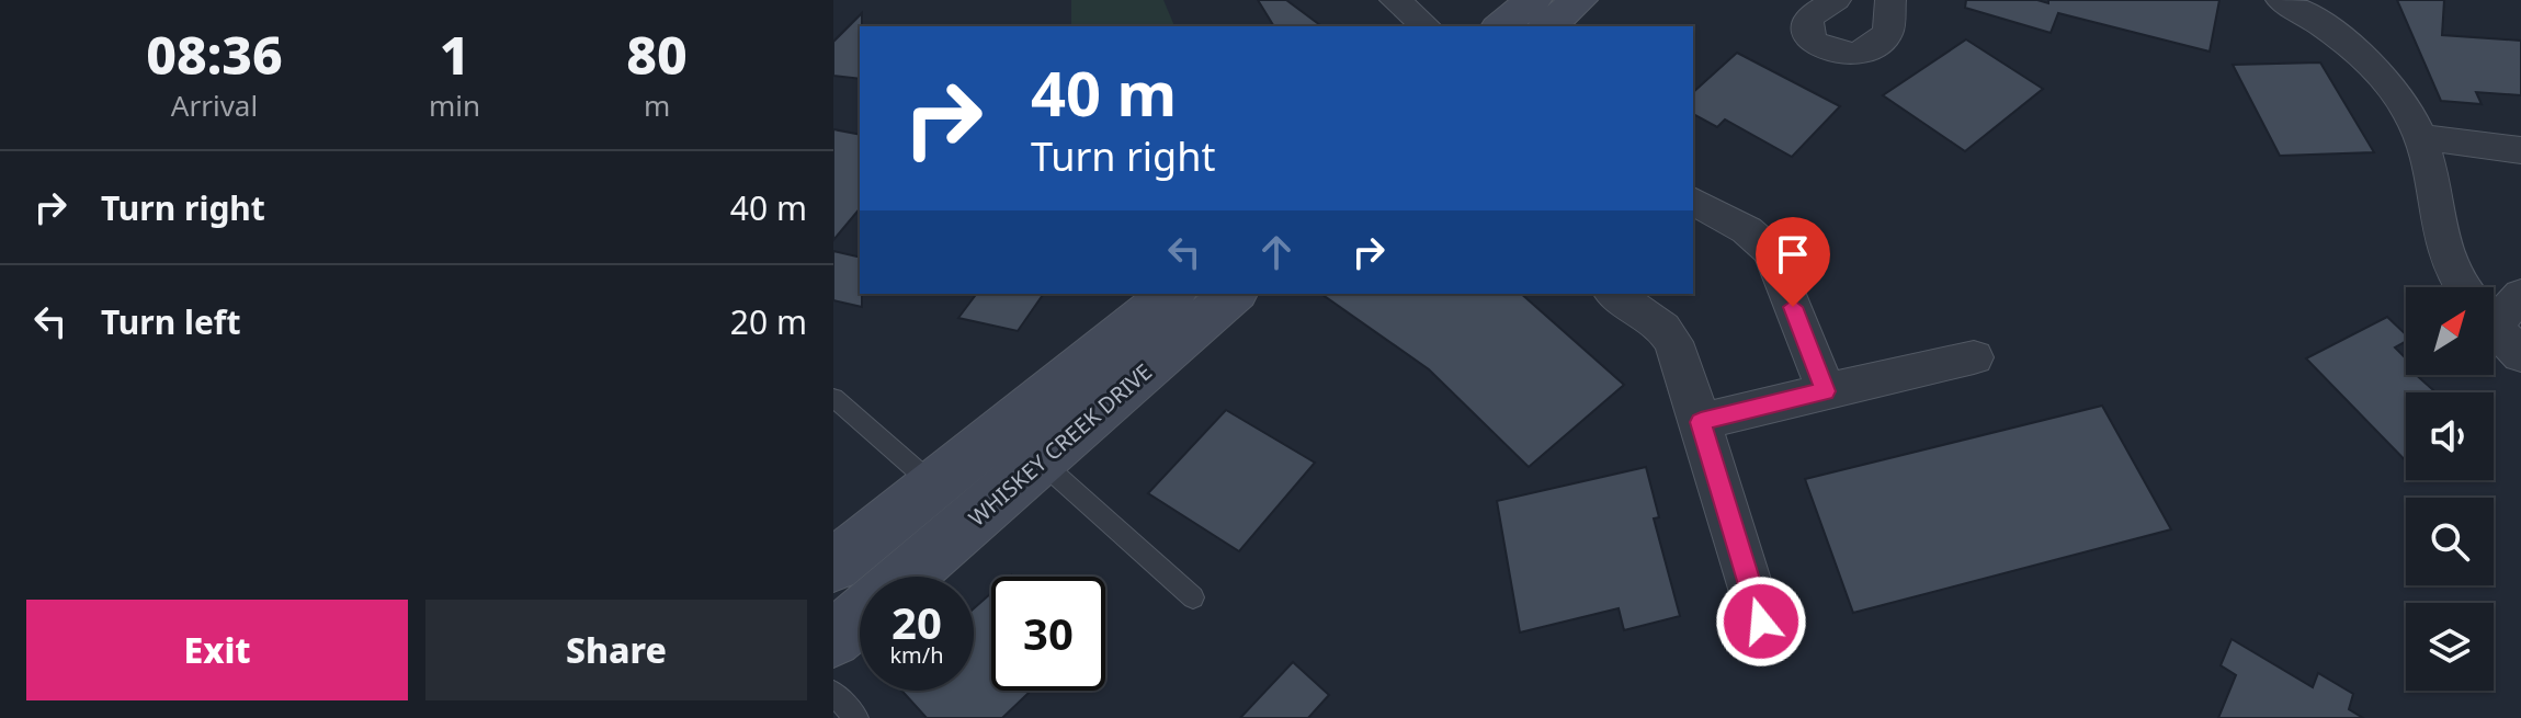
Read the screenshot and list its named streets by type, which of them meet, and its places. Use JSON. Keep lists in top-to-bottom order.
{
  "streets": {
    "street": ["WHISKEY CREEK DRIVE"]
  },
  "north": "top right",
  "page": {
    "eta": [
      "08:36",
      "Arrival",
      "1",
      "min",
      "80",
      "m"
    ],
    "turn": ["40 m", "Turn right"],
    "list": [
      {
        "name": "Turn right",
        "value": "40 m"
      },
      {
        "name": "Turn left",
        "value": "20 m"
      }
    ],
    "speed": "20 km/h",
    "limit": "30",
    "buttons": ["Exit", "Share"]
  }
}
